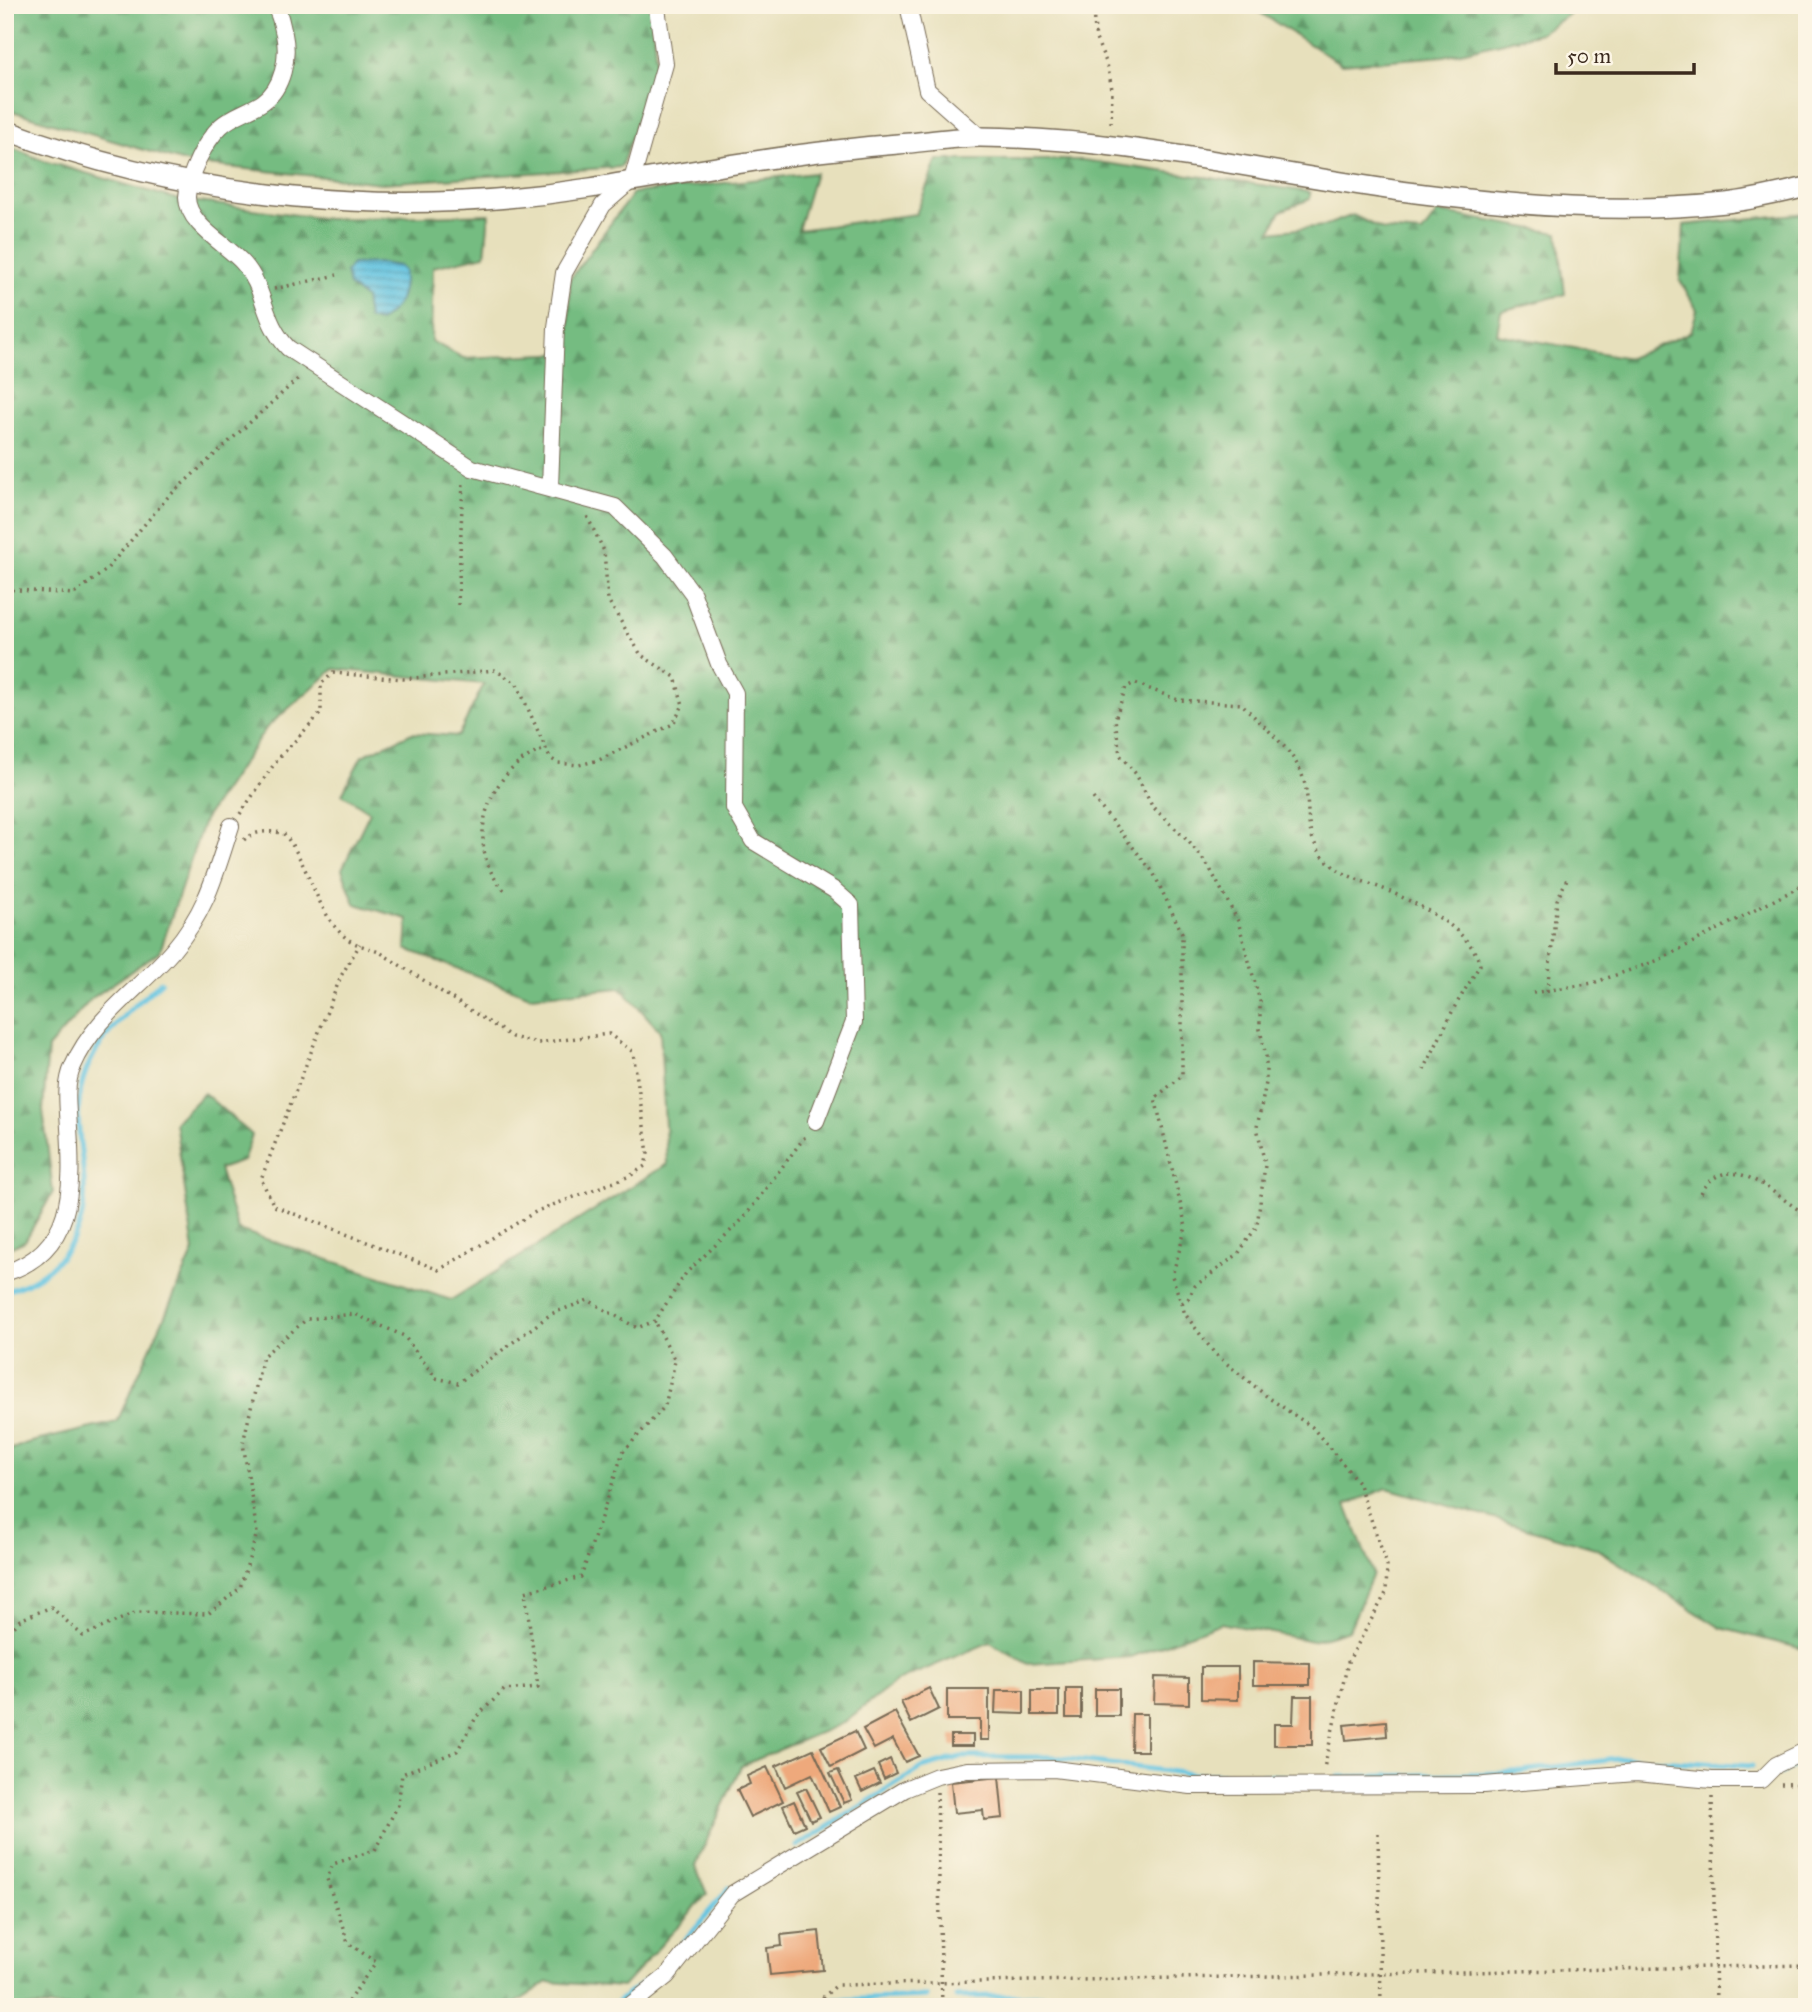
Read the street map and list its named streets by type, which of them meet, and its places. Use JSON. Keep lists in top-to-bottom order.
{
  "scale_bar": "50 m"
}
